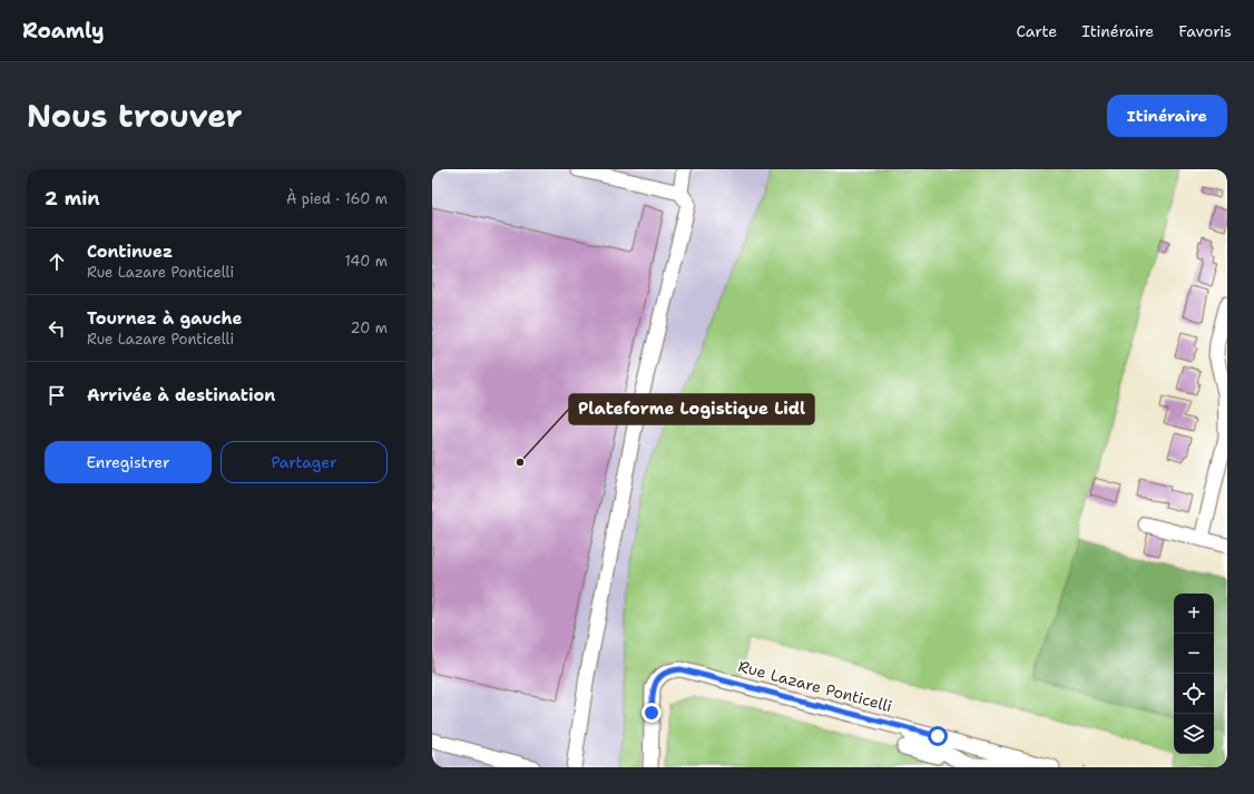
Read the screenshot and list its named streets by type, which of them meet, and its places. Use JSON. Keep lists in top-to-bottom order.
{
  "streets": {
    "street": ["Rue Lazare Ponticelli"]
  },
  "places": ["Plateforme Logistique Lidl"],
  "page": {
    "header": "Roamly",
    "nav": ["Carte", "Itinéraire", "Favoris"],
    "title": "Nous trouver",
    "buttons": [
      "Itinéraire",
      ["Enregistrer", "Partager"]
    ],
    "heading": ["2 min", "À pied · 160 m"],
    "list": [
      ["Continuez", "Rue Lazare Ponticelli", "140 m"],
      ["Tournez à gauche", "Rue Lazare Ponticelli", "20 m"],
      "Arrivée à destination"
    ],
    "map_buttons": ["+", "−"]
  }
}
